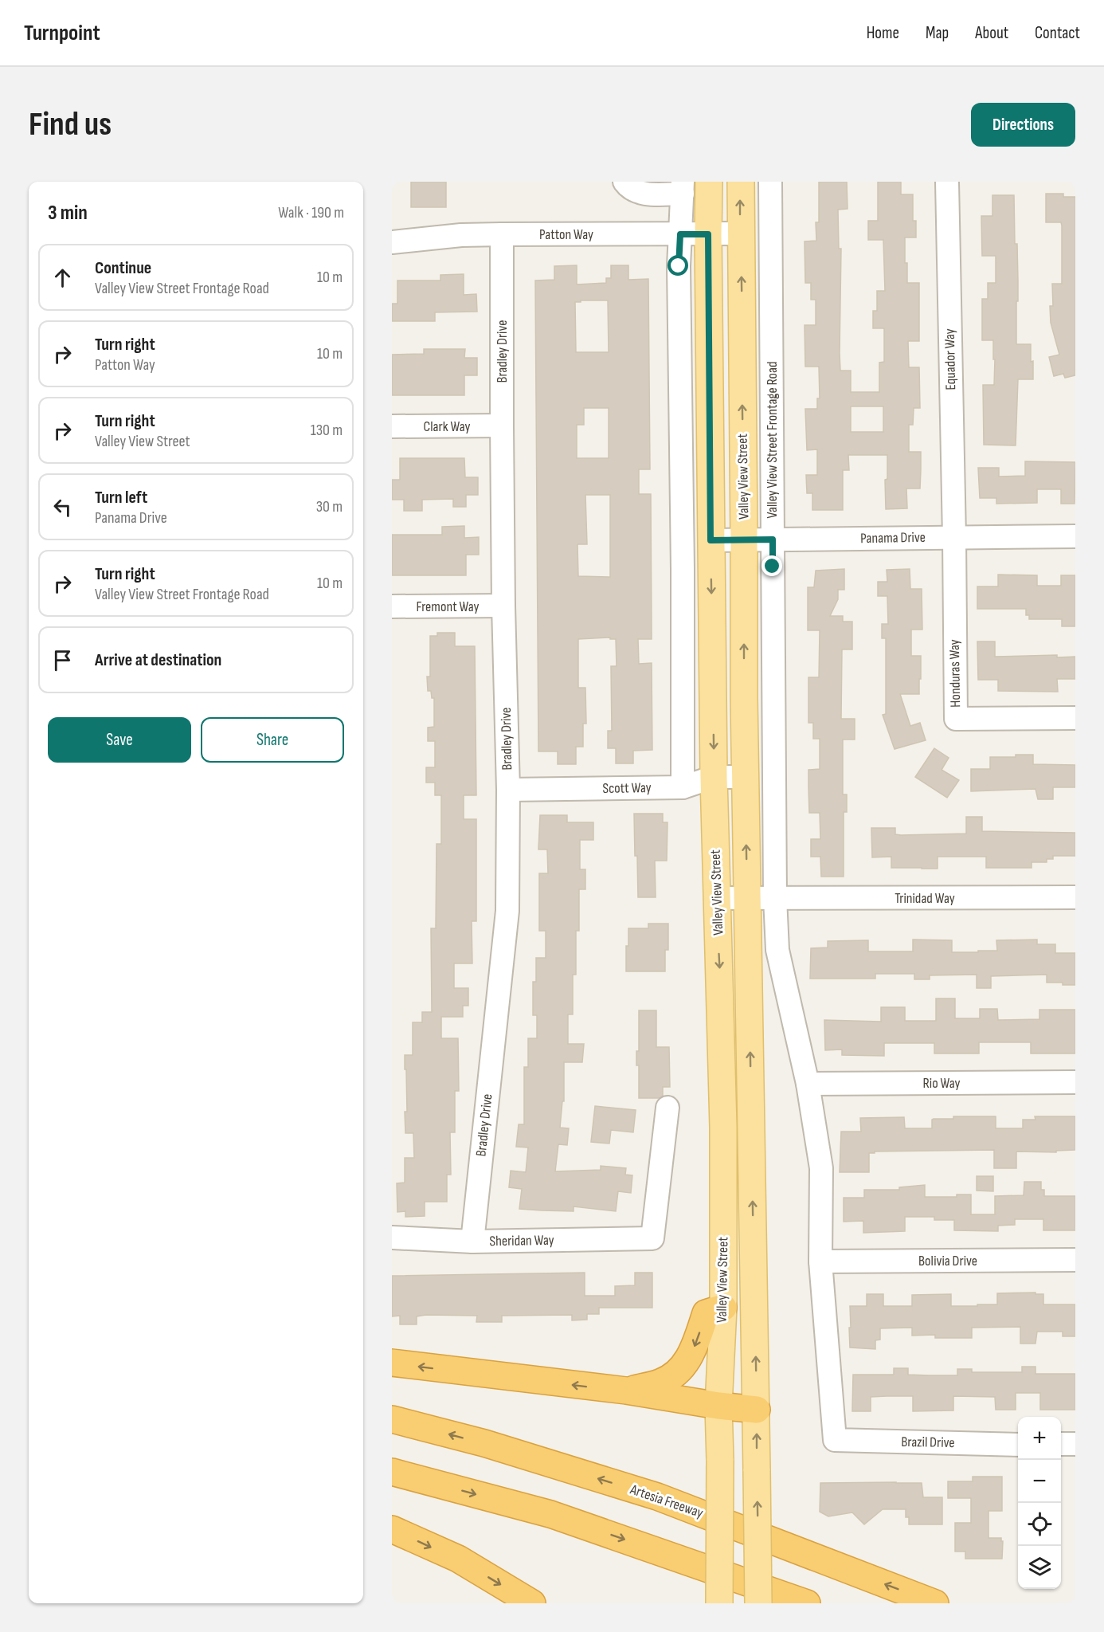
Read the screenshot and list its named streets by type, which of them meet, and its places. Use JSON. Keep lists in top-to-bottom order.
{
  "streets": {
    "highway": ["Artesia Freeway"],
    "main road": ["Valley View Street"],
    "street": [
      "Patton Way",
      "Bradley Drive",
      "Equador Way",
      "Clark Way",
      "Valley View Street Frontage Road",
      "Panama Drive",
      "Fremont Way",
      "Honduras Way",
      "Scott Way",
      "Trinidad Way",
      "Rio Way",
      "Sheridan Way",
      "Bolivia Drive",
      "Brazil Drive"
    ]
  },
  "crossings": [
    ["Patton Way", "Bradley Drive"],
    ["Patton Way", "Valley View Street"],
    ["Bradley Drive", "Clark Way"],
    ["Bradley Drive", "Fremont Way"],
    ["Bradley Drive", "Scott Way"],
    ["Bradley Drive", "Sheridan Way"],
    ["Equador Way", "Panama Drive"],
    ["Equador Way", "Honduras Way"],
    ["Valley View Street Frontage Road", "Panama Drive"],
    ["Valley View Street Frontage Road", "Trinidad Way"],
    ["Valley View Street", "Panama Drive"],
    ["Valley View Street", "Scott Way"],
    ["Valley View Street", "Trinidad Way"],
    ["Panama Drive", "Honduras Way"],
    ["Bolivia Drive", "Brazil Drive"]
  ],
  "page": {
    "header": "Turnpoint",
    "nav": [
      "Home",
      "Map",
      "About",
      "Contact"
    ],
    "buttons": [
      "Directions",
      ["Save", "Share"]
    ],
    "title": "Find us",
    "heading": ["3 min", "Walk · 190 m"],
    "list": [
      ["Continue", "Valley View Street Frontage Road", "10 m"],
      ["Turn right", "Patton Way", "10 m"],
      ["Turn right", "Valley View Street", "130 m"],
      ["Turn left", "Panama Drive", "30 m"],
      ["Turn right", "Valley View Street Frontage Road", "10 m"],
      "Arrive at destination"
    ],
    "map_buttons": ["+", "−"]
  }
}
